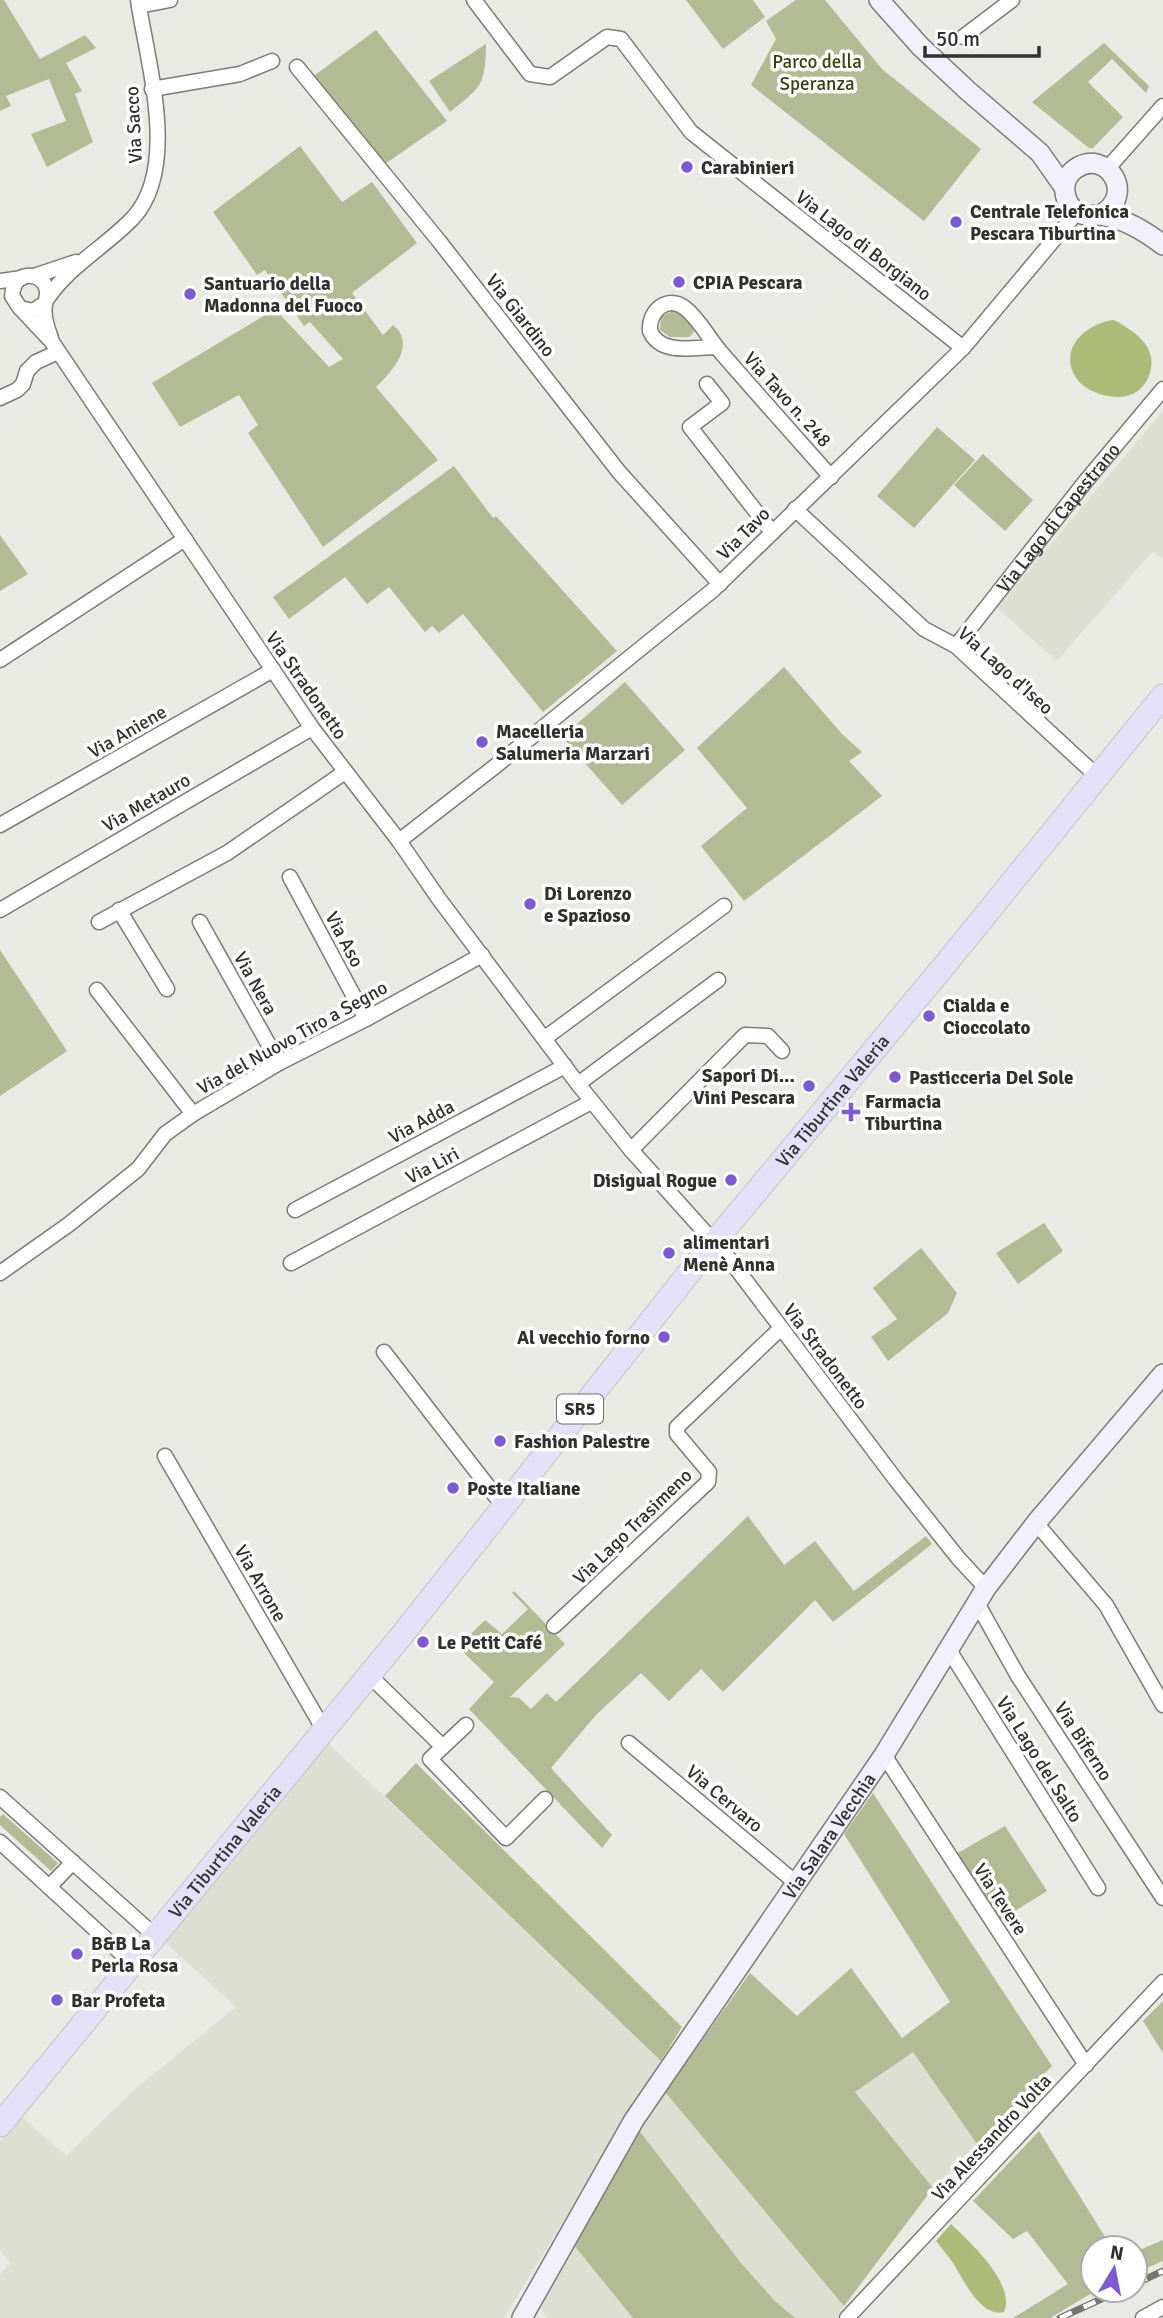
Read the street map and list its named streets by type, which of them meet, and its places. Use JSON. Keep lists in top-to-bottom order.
{
  "streets": {
    "main road": ["Via Tiburtina Valeria", "SR5"],
    "street": [
      "Via Sacco",
      "Via Lago di Borgiano",
      "Via Giardino",
      "Via Tavo n. 248",
      "Via Lago di Capestrano",
      "Via Tavo",
      "Via Lago d'Iseo",
      "Via Stradonetto",
      "Via Aniene",
      "Via Metauro",
      "Via Aso",
      "Via Nera",
      "Via del Nuovo Tiro a Segno",
      "Via Adda",
      "Via Liri",
      "Via Lago Trasimeno",
      "Via Arrone",
      "Via Biferno",
      "Via Lago del Salto",
      "Via Cervaro",
      "Via Salara Vecchia",
      "Via Tevere",
      "Via Alessandro Volta"
    ]
  },
  "crossings": [
    ["Via Sacco", "Via Stradonetto"],
    ["Via Lago di Borgiano", "Via Tavo"],
    ["Via Giardino", "Via Tavo"],
    ["Via Tavo n. 248", "Via Tavo"],
    ["Via Lago di Capestrano", "Via Lago d'Iseo"],
    ["Via Tavo", "Via Lago d'Iseo"],
    ["Via Tavo", "Via Stradonetto"],
    ["Via Lago d'Iseo", "Via Tiburtina Valeria"],
    ["Via Stradonetto", "Via Aniene"],
    ["Via Stradonetto", "Via Metauro"],
    ["Via Stradonetto", "Via del Nuovo Tiro a Segno"],
    ["Via Stradonetto", "Via Tiburtina Valeria"],
    ["Via Stradonetto", "Via Adda"],
    ["Via Stradonetto", "Via Liri"],
    ["Via Stradonetto", "Via Lago Trasimeno"],
    ["Via Stradonetto", "Via Biferno"],
    ["Via Stradonetto", "Via Salara Vecchia"],
    ["Via Aso", "Via del Nuovo Tiro a Segno"],
    ["Via Nera", "Via del Nuovo Tiro a Segno"],
    ["Via Tiburtina Valeria", "Via Arrone"],
    ["Via Biferno", "Via Salara Vecchia"],
    ["Via Lago del Salto", "Via Salara Vecchia"],
    ["Via Cervaro", "Via Salara Vecchia"],
    ["Via Salara Vecchia", "Via Tevere"],
    ["Via Tevere", "Via Alessandro Volta"]
  ],
  "parks": ["Parco della Speranza"],
  "places": {
    "other": [
      "Carabinieri",
      "Centrale Telefonica Pescara Tiburtina",
      "CPIA Pescara",
      "Santuario della Madonna del Fuoco",
      "Macelleria Salumeria Marzari",
      "Di Lorenzo e Spazioso",
      "Cialda e Cioccolato",
      "Pasticceria Del Sole",
      "Sapori Di... Vini Pescara",
      "Disigual Rogue",
      "alimentari Menè Anna",
      "Al vecchio forno",
      "Fashion Palestre",
      "Poste Italiane",
      "Le Petit Café",
      "B&B La Perla Rosa",
      "Bar Profeta"
    ],
    "health": ["Farmacia Tiburtina"]
  },
  "scale_bar": "50 m",
  "north": "top"
}
